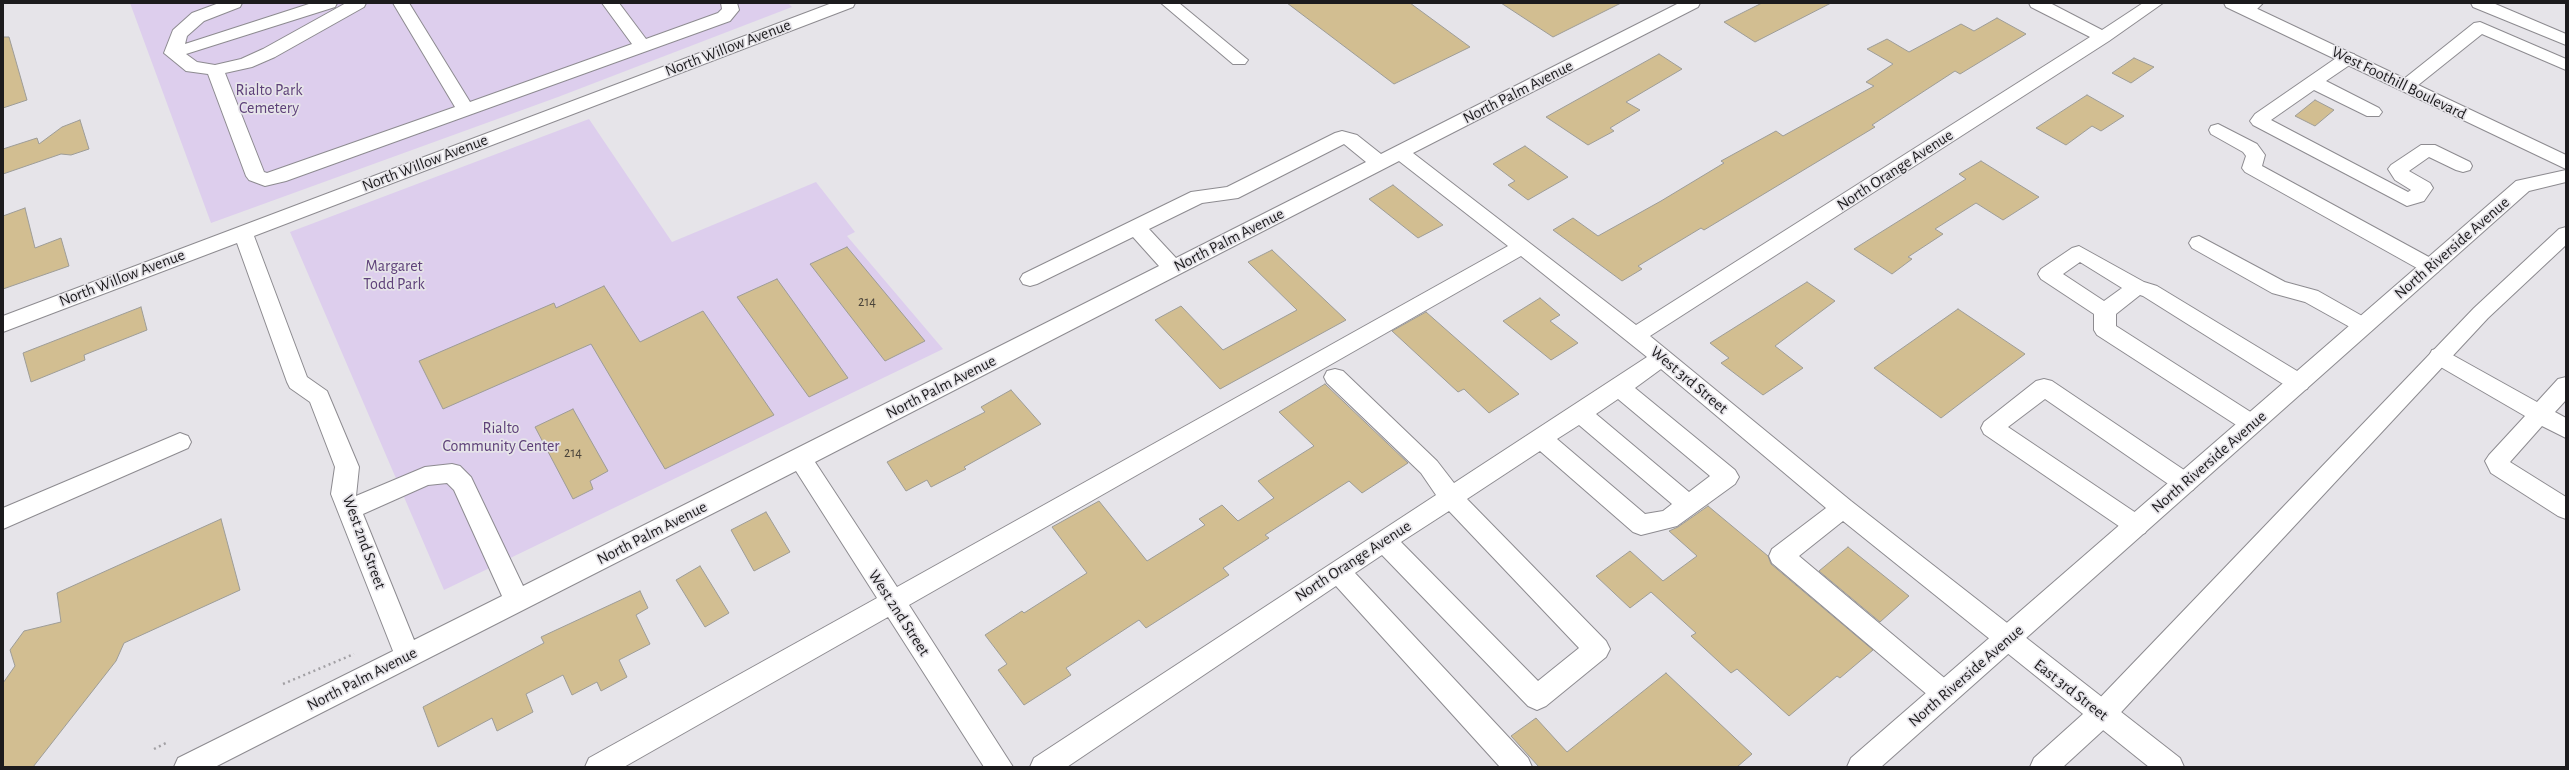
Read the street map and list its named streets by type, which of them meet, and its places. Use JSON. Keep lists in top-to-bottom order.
{
  "streets": {
    "street": [
      "North Willow Avenue",
      "West Foothill Boulevard",
      "North Palm Avenue",
      "North Orange Avenue",
      "North Riverside Avenue",
      "West 3rd Street",
      "West 2nd Street",
      "East 3rd Street"
    ]
  },
  "crossings": [
    ["North Willow Avenue", "West 2nd Street"],
    ["North Palm Avenue", "West 3rd Street"],
    ["North Palm Avenue", "West 2nd Street"],
    ["North Orange Avenue", "West 3rd Street"],
    ["North Riverside Avenue", "East 3rd Street"],
    ["West 3rd Street", "East 3rd Street"]
  ],
  "parks": ["Rialto Park Cemetery", "Margaret Todd Park", "Rialto Community Center"],
  "house_numbers": ["214", "214"]
}
